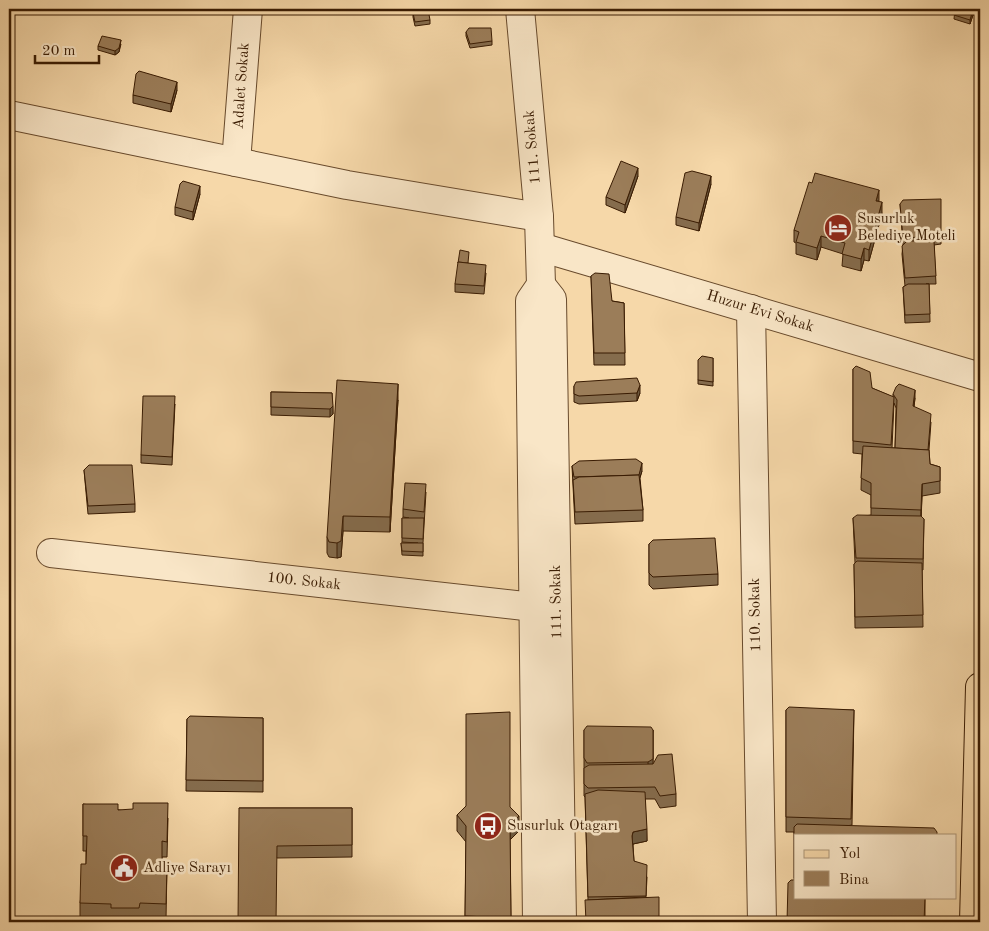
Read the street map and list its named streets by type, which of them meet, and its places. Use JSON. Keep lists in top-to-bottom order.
{
  "streets": {
    "street": [
      "Adalet Sokak",
      "111. Sokak",
      "Huzur Evi Sokak",
      "100. Sokak",
      "110. Sokak"
    ]
  },
  "crossings": [
    ["111. Sokak", "Huzur Evi Sokak"],
    ["111. Sokak", "100. Sokak"],
    ["Huzur Evi Sokak", "110. Sokak"]
  ],
  "places": {
    "hotel": ["Susurluk Belediye Moteli"],
    "bus stop": ["Susurluk Otagarı"],
    "public building": ["Adliye Sarayı"]
  },
  "legend": ["Yol", "Bina"],
  "scale_bar": "20 m"
}
